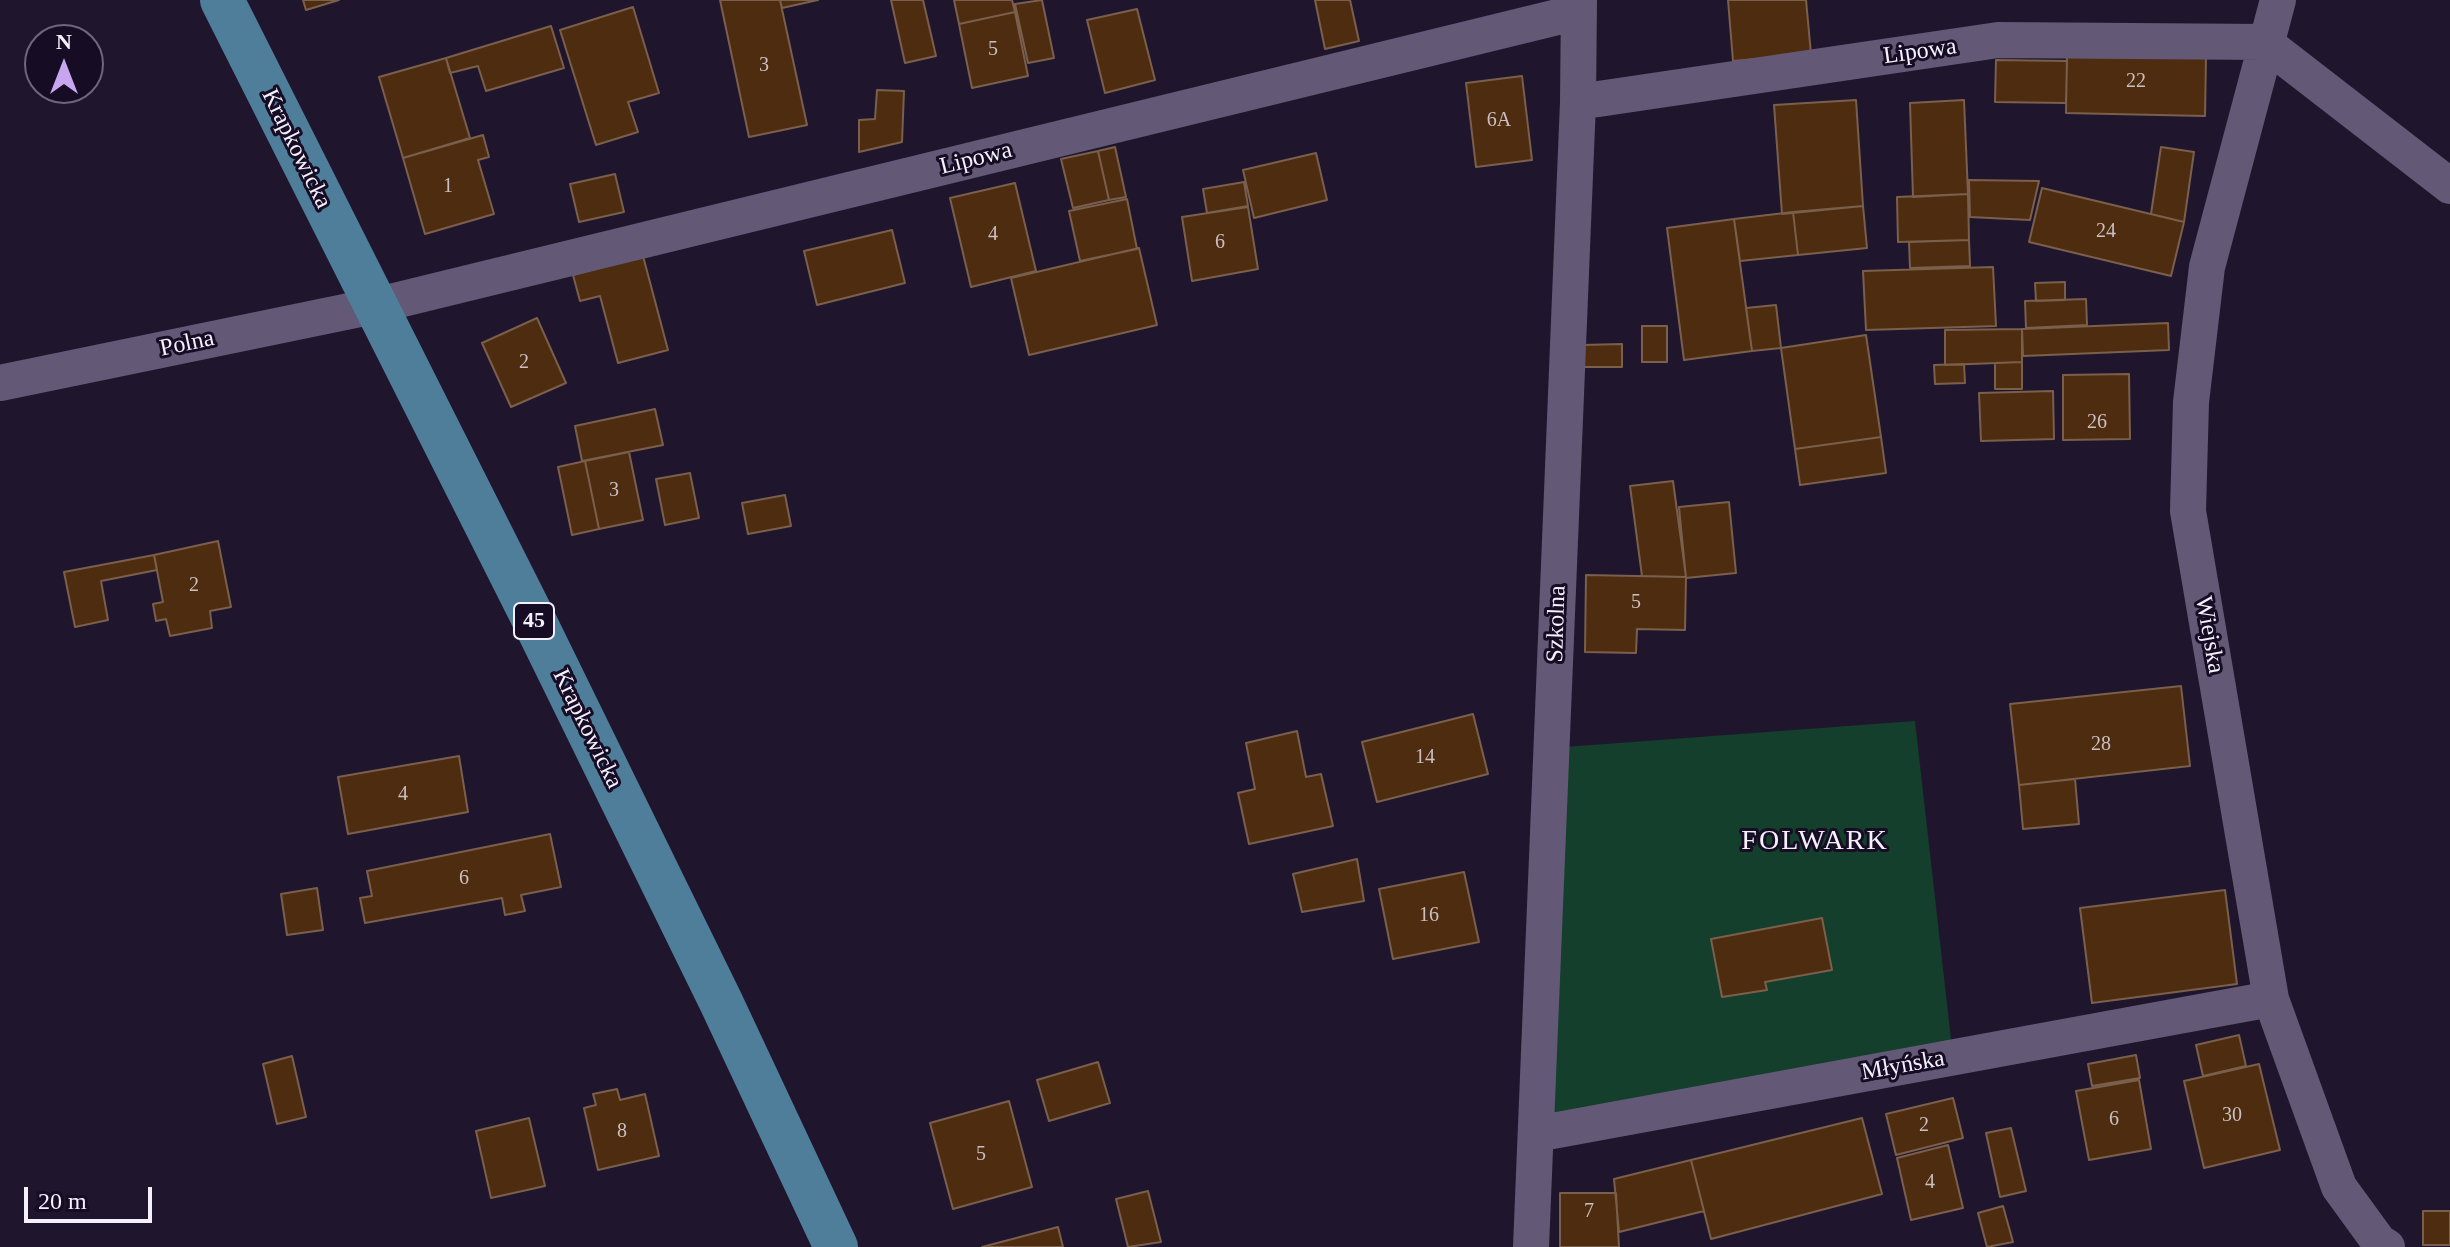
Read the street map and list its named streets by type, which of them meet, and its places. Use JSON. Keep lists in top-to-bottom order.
{
  "streets": {
    "main road": ["Krapkowicka", "45"],
    "street": [
      "Lipowa",
      "Polna",
      "Szkolna",
      "Wiejska",
      "Młyńska"
    ]
  },
  "crossings": [
    ["Lipowa", "Krapkowicka"],
    ["Lipowa", "Polna"],
    ["Lipowa", "Szkolna"],
    ["Lipowa", "Wiejska"],
    ["Krapkowicka", "Polna"],
    ["Szkolna", "Młyńska"],
    ["Wiejska", "Młyńska"]
  ],
  "districts": ["FOLWARK"],
  "house_numbers": [
    "5",
    "3",
    "22",
    "6A",
    "1",
    "24",
    "4",
    "6",
    "2",
    "26",
    "3",
    "2",
    "5",
    "28",
    "14",
    "4",
    "6",
    "16",
    "30",
    "6",
    "2",
    "8",
    "5",
    "4",
    "7"
  ],
  "scale_bar": "20 m",
  "north": "top"
}
